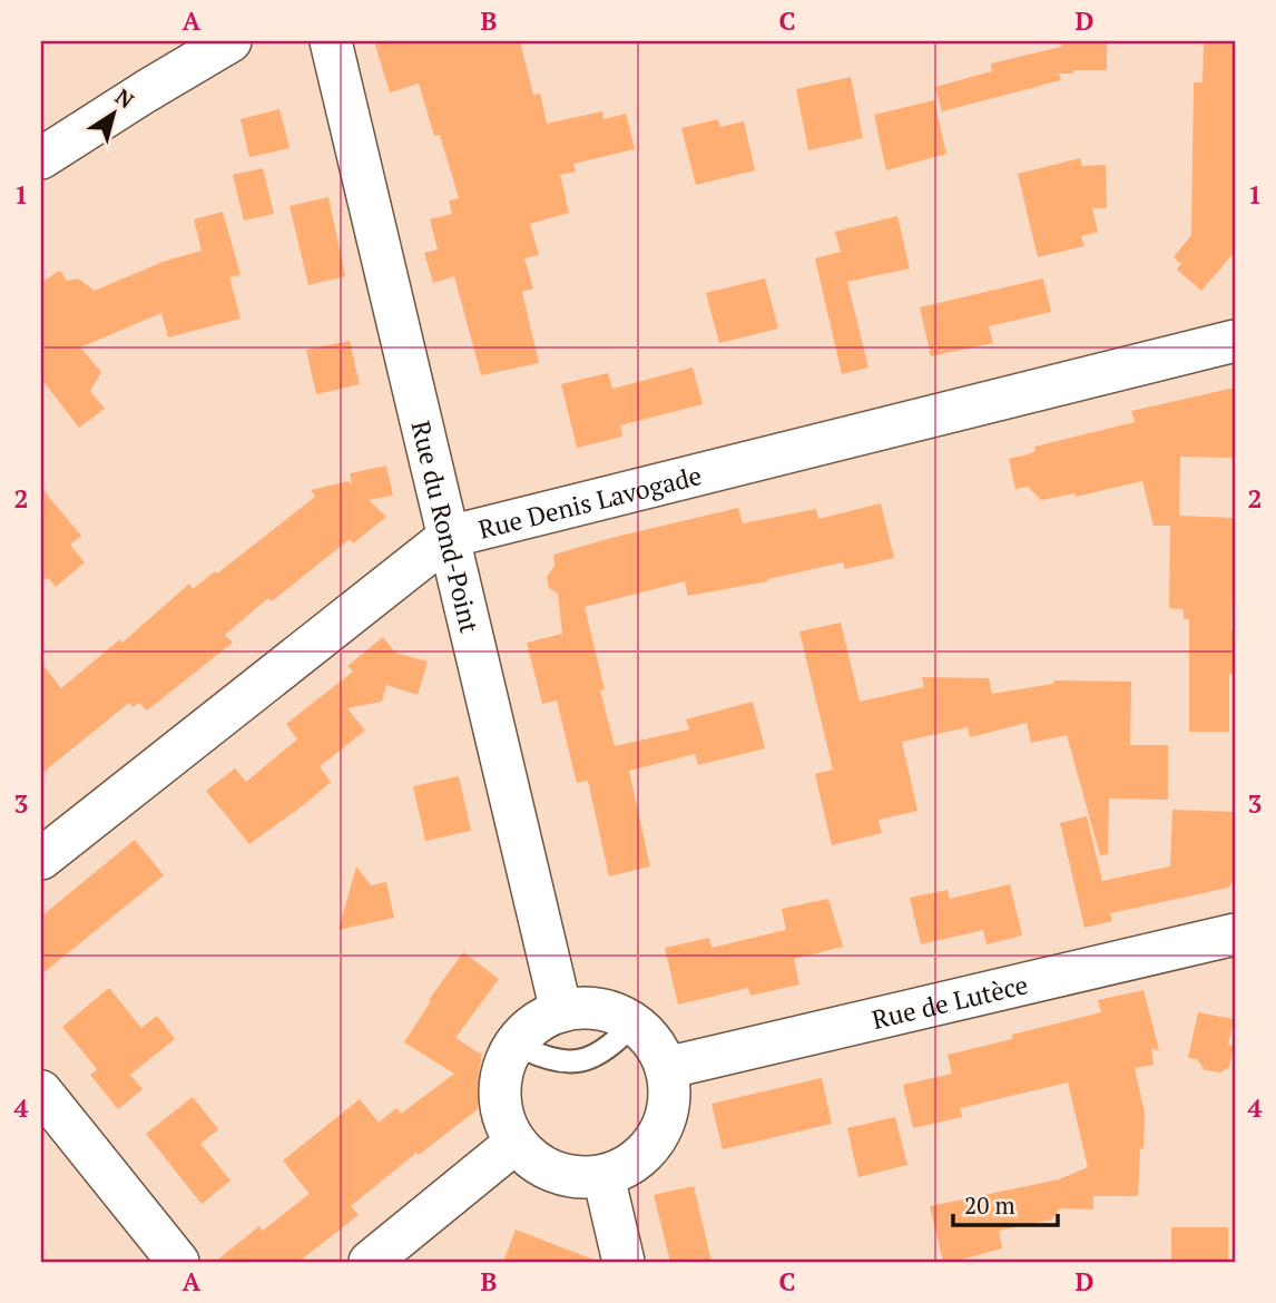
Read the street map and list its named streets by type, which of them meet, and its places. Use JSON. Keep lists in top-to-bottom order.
{
  "streets": {
    "street": ["Rue Denis Lavogade", "Rue du Rond-Point", "Rue de Lutèce"]
  },
  "crossings": [
    ["Rue Denis Lavogade", "Rue du Rond-Point"],
    ["Rue du Rond-Point", "Rue de Lutèce"]
  ],
  "scale_bar": "20 m",
  "north": "top right",
  "grid": {
    "columns": [
      "A",
      "B",
      "C",
      "D"
    ],
    "rows": [
      "1",
      "2",
      "3",
      "4"
    ]
  }
}
